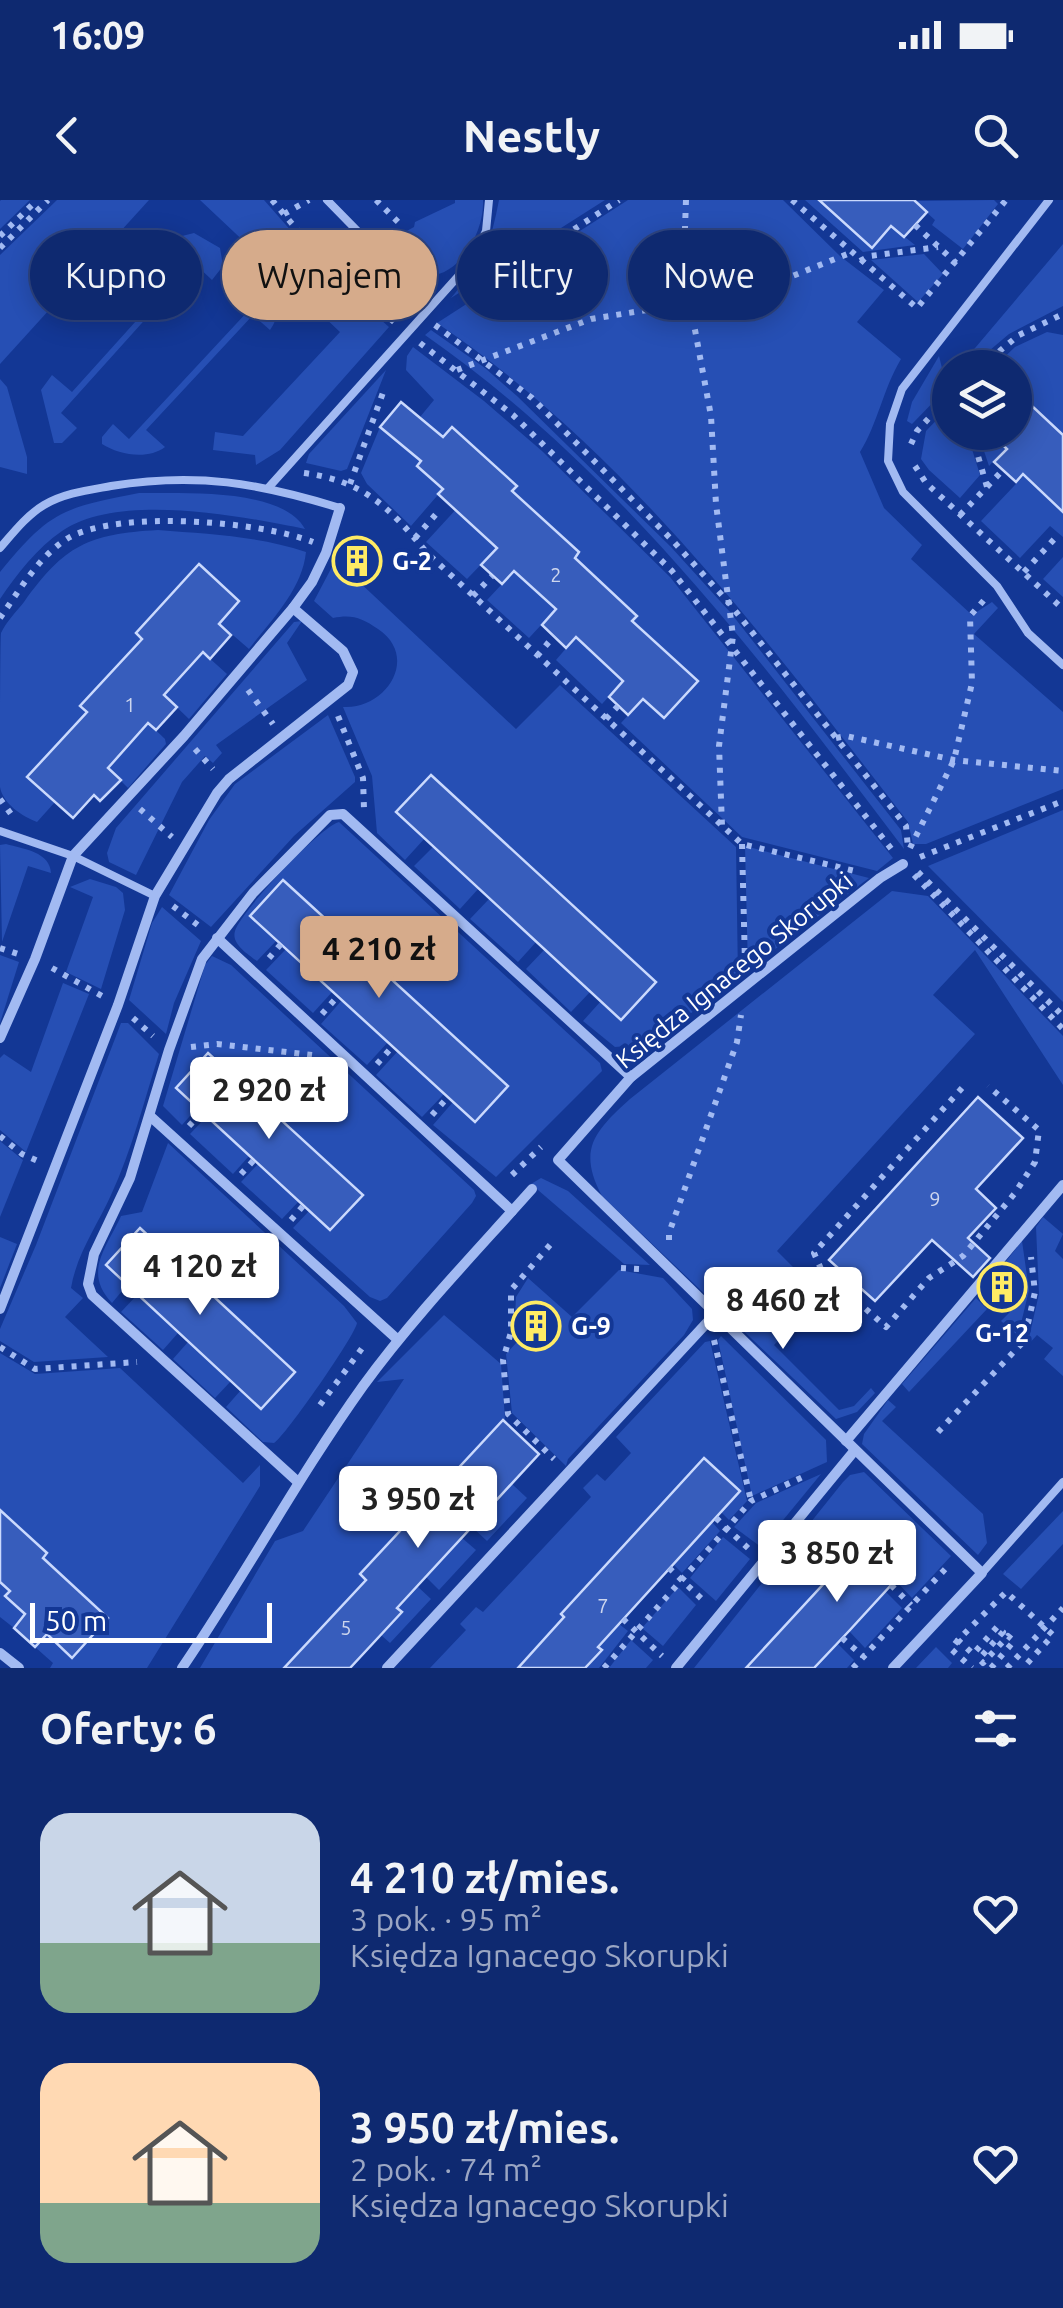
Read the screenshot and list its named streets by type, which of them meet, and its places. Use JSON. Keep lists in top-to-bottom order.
{
  "streets": {
    "street": ["Księdza Ignacego Skorupki"]
  },
  "places": {
    "building": ["G-2", "G-12", "G-9"]
  },
  "house_numbers": [
    "2",
    "1",
    "9",
    "7",
    "5"
  ],
  "scale_bar": "50 m",
  "page": {
    "status": "16:09",
    "header": "Nestly",
    "chip": [
      "Kupno",
      "Wynajem",
      "Filtry",
      "Nowe"
    ],
    "price": [
      "4 210 zł",
      "2 920 zł",
      "4 120 zł",
      "8 460 zł",
      "3 950 zł",
      "3 850 zł"
    ],
    "scale": "50 m",
    "heading": "Oferty: 6",
    "list": [
      {
        "name": "4 210 zł/mies.",
        "note": "3 pok. · 95 m² · Księdza Ignacego Skorupki"
      },
      {
        "name": "3 950 zł/mies.",
        "note": "2 pok. · 74 m² · Księdza Ignacego Skorupki"
      }
    ]
  }
}
